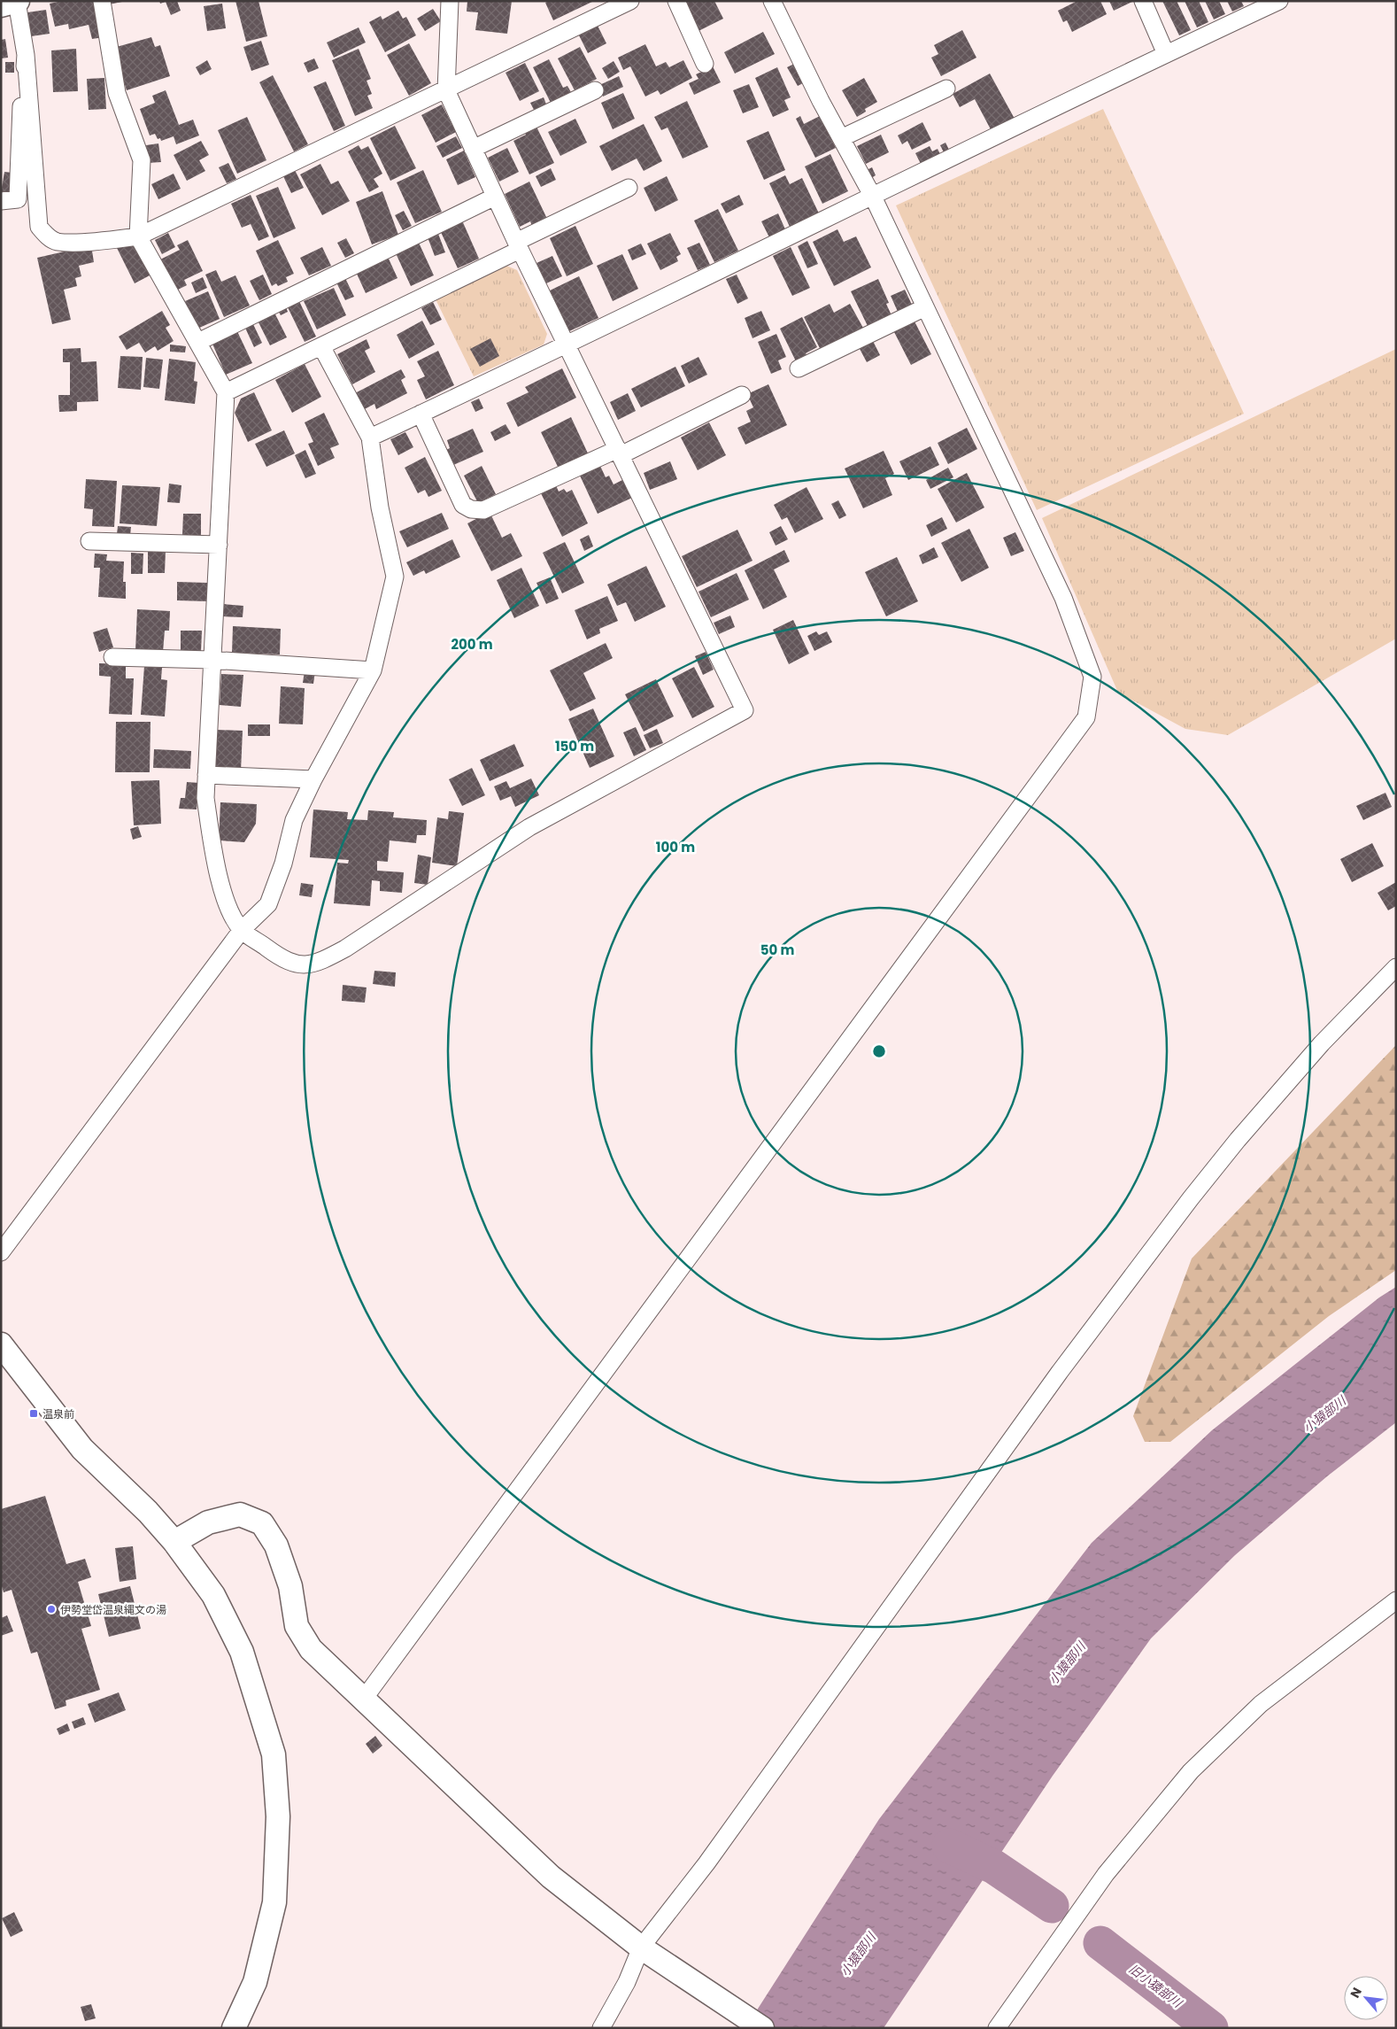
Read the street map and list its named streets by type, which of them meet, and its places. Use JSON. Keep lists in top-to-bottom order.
{
  "water": ["小猿部川", "旧小猿部川"],
  "places": {
    "transit": ["温泉前"],
    "other": ["伊勢堂岱温泉縄文の湯"]
  },
  "north": "top left",
  "rings": [
    "200 m",
    "150 m",
    "100 m",
    "50 m"
  ]
}
